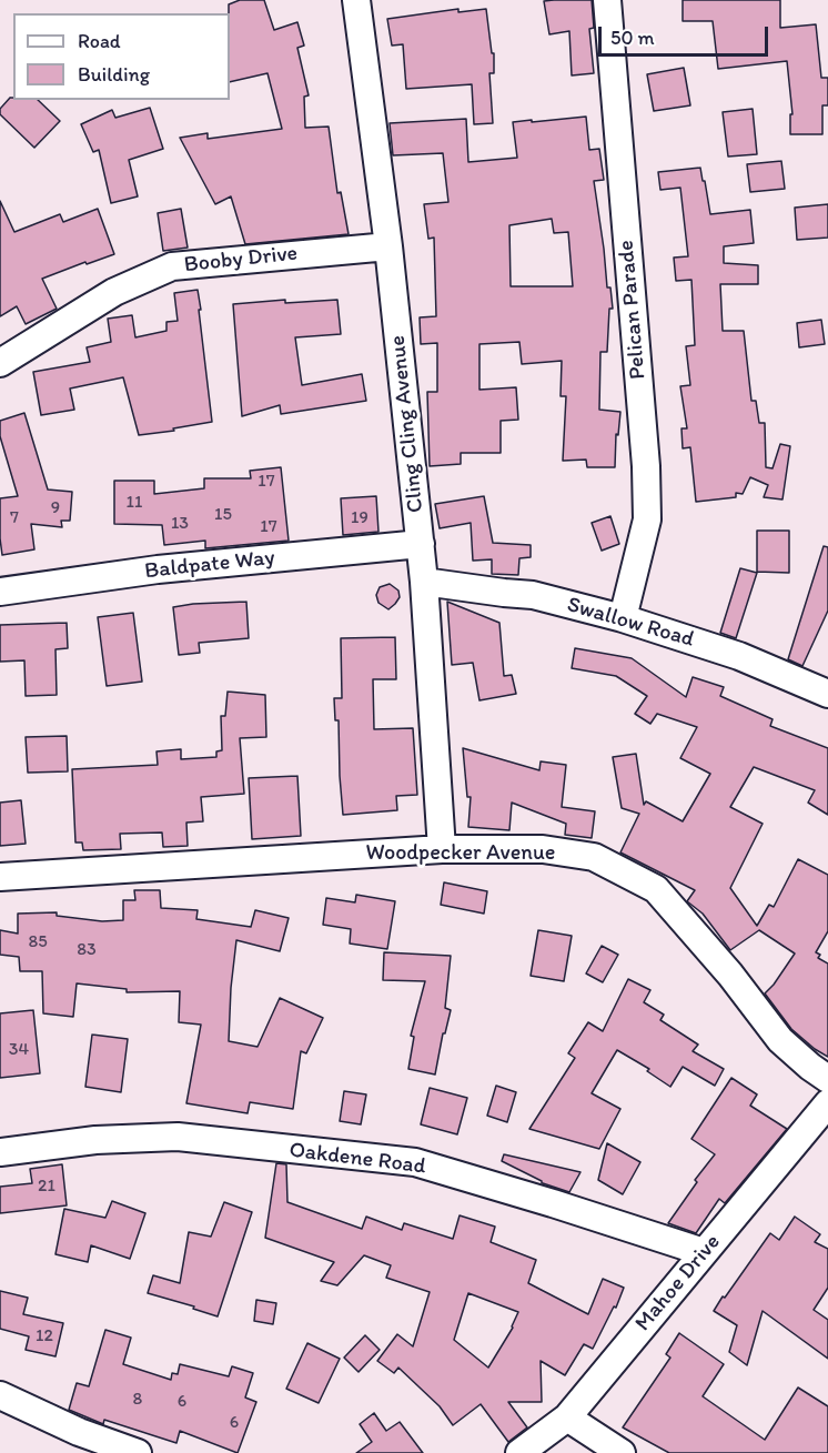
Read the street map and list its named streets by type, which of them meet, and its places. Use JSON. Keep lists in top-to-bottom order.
{
  "streets": {
    "street": [
      "Booby Drive",
      "Pelican Parade",
      "Cling Cling Avenue",
      "Baldpate Way",
      "Swallow Road",
      "Woodpecker Avenue",
      "Oakdene Road",
      "Mahoe Drive"
    ]
  },
  "crossings": [
    ["Booby Drive", "Cling Cling Avenue"],
    ["Pelican Parade", "Swallow Road"],
    ["Cling Cling Avenue", "Baldpate Way"],
    ["Cling Cling Avenue", "Swallow Road"],
    ["Cling Cling Avenue", "Woodpecker Avenue"],
    ["Oakdene Road", "Mahoe Drive"]
  ],
  "house_numbers": [
    "17",
    "11",
    "9",
    "15",
    "7",
    "19",
    "13",
    "17",
    "85",
    "83",
    "34",
    "21",
    "12",
    "8",
    "6",
    "6"
  ],
  "legend": ["Road", "Building"],
  "scale_bar": "50 m"
}
